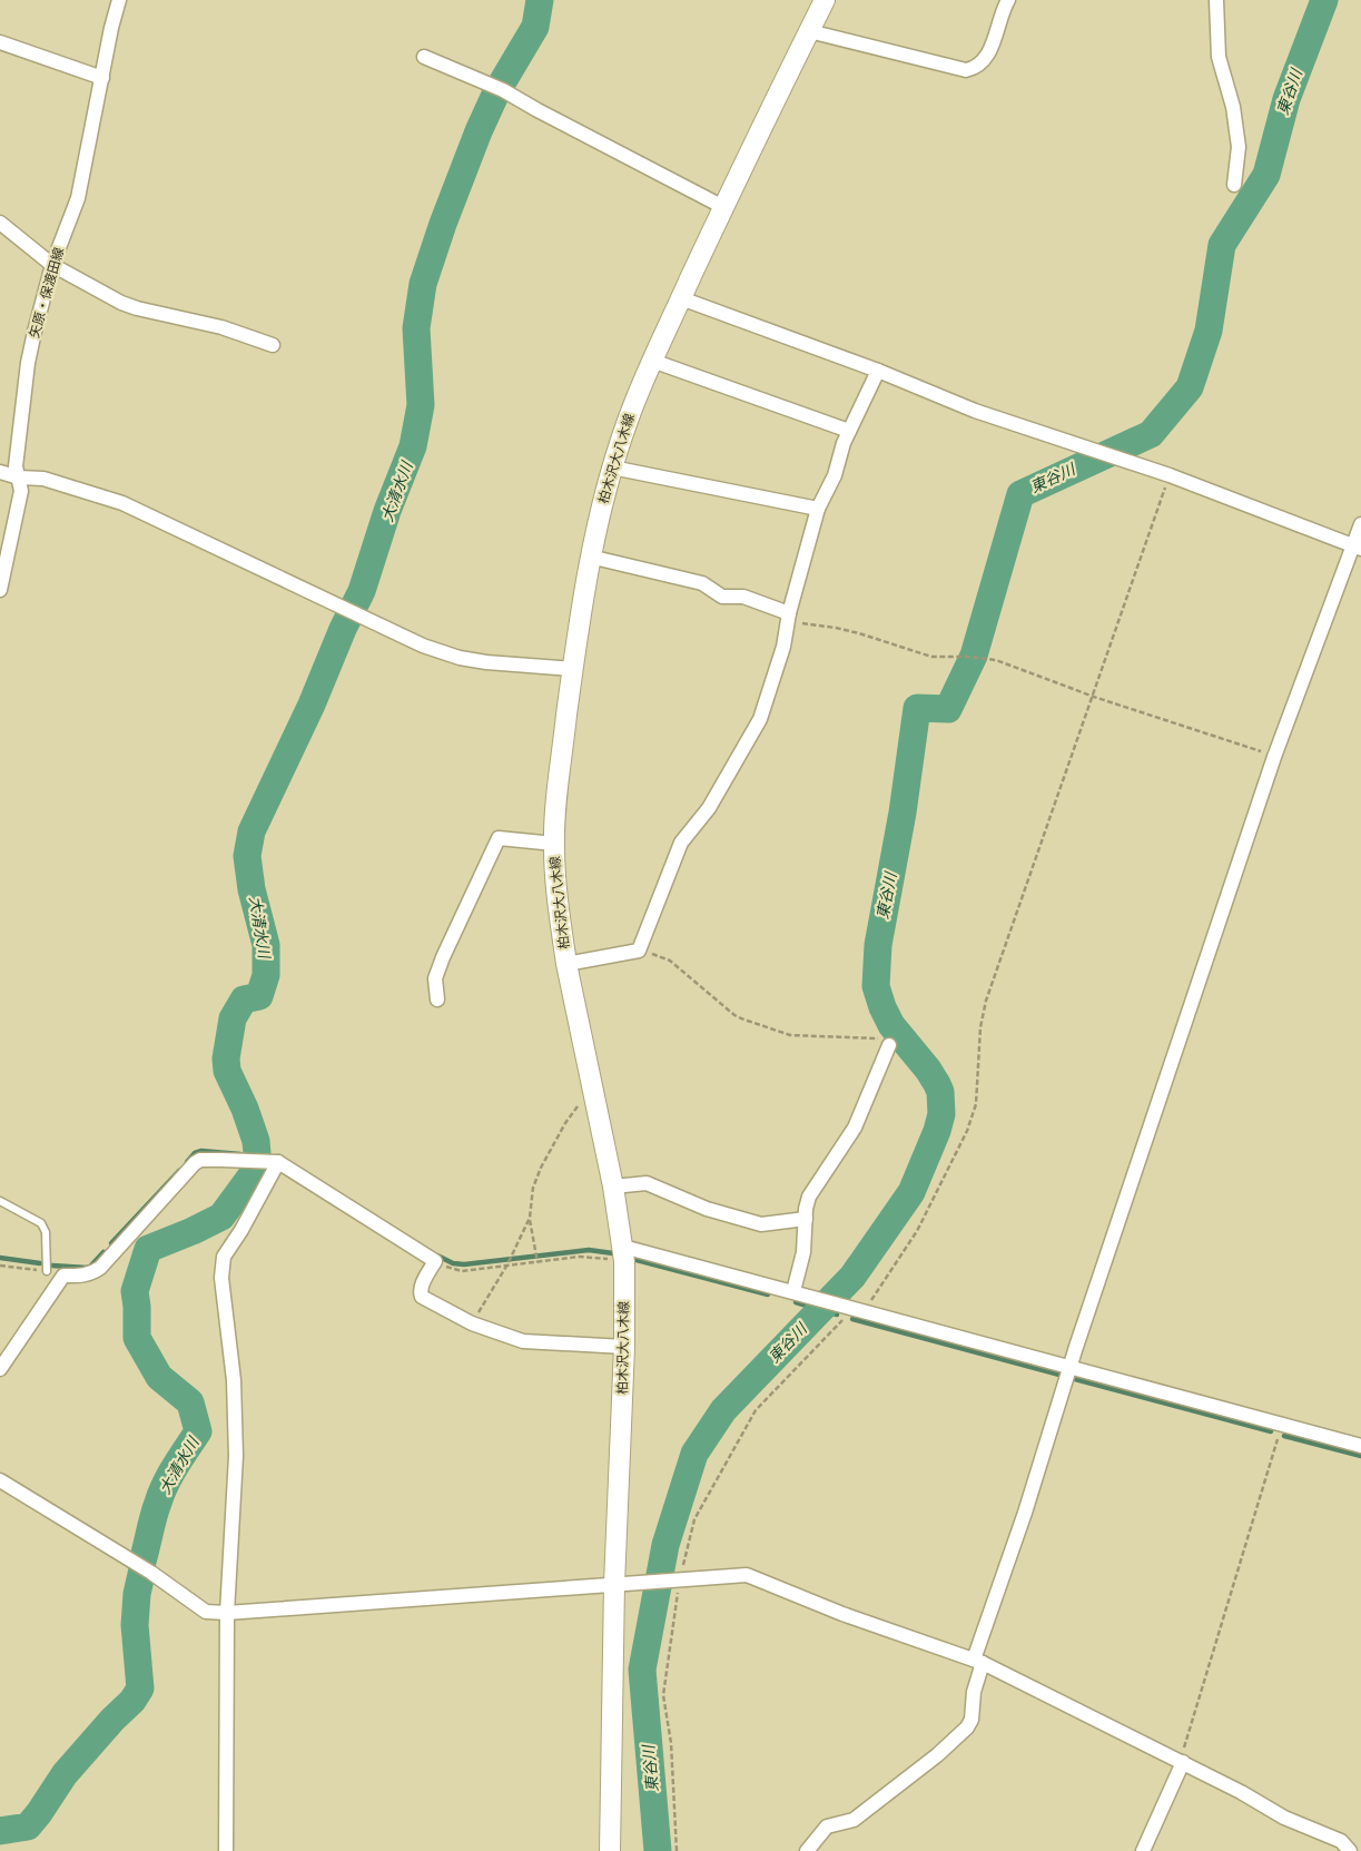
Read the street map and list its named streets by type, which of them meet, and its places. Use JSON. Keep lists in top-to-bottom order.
{
  "streets": {
    "main road": ["柏木沢大八木線"],
    "street": ["矢原・保渡田線"]
  },
  "water": ["東谷川", "大清水川"]
}
